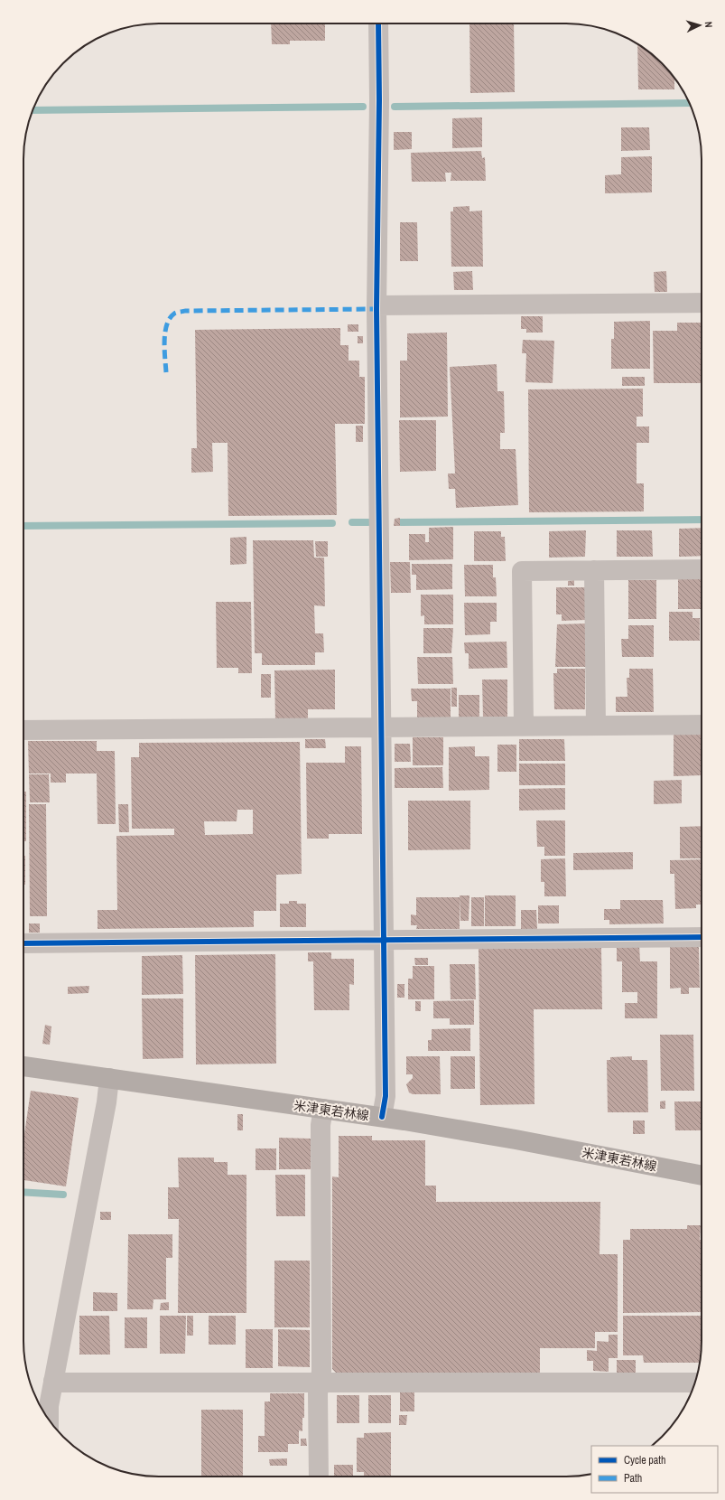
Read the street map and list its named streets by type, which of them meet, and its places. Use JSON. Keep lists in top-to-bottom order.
{
  "streets": {
    "main road": ["米津東若林線"]
  },
  "legend": ["Cycle path", "Path"],
  "north": "right"
}
